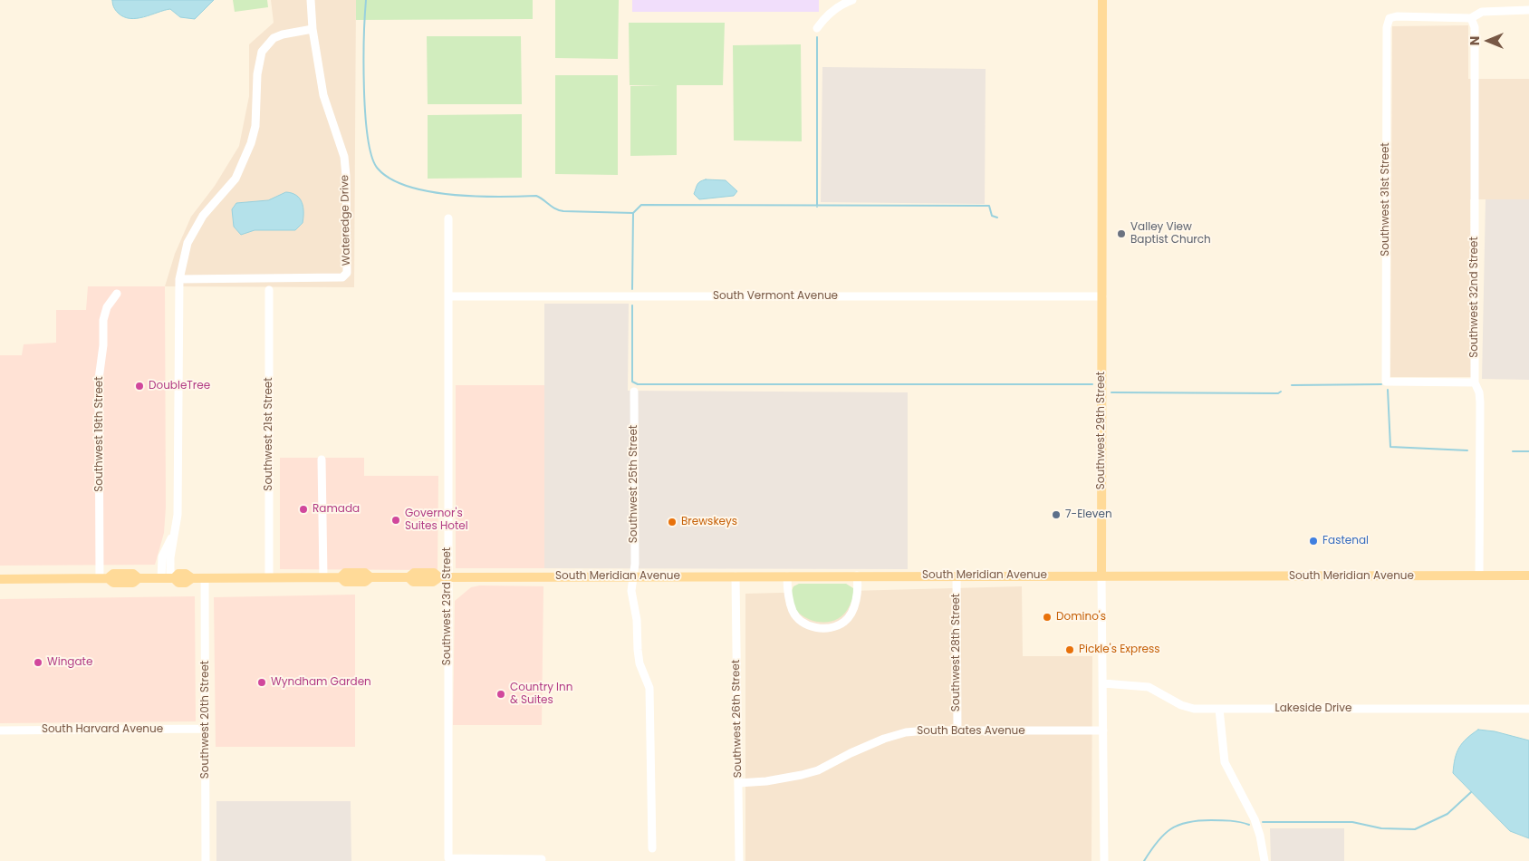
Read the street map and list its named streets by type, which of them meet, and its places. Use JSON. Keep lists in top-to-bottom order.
{
  "streets": {
    "main road": ["Southwest 29th Street", "South Meridian Avenue"],
    "street": [
      "Southwest 31st Street",
      "Wateredge Drive",
      "South Vermont Avenue",
      "Southwest 32nd Street",
      "Southwest 19th Street",
      "Southwest 21st Street",
      "Southwest 25th Street",
      "Southwest 23rd Street",
      "Southwest 28th Street",
      "Lakeside Drive",
      "Southwest 26th Street",
      "Southwest 20th Street",
      "South Harvard Avenue",
      "South Bates Avenue"
    ]
  },
  "crossings": [
    ["Southwest 31st Street", "Southwest 32nd Street"],
    ["South Vermont Avenue", "Southwest 29th Street"],
    ["South Vermont Avenue", "Southwest 23rd Street"],
    ["Southwest 32nd Street", "South Meridian Avenue"],
    ["Southwest 29th Street", "South Meridian Avenue"],
    ["Southwest 29th Street", "Lakeside Drive"],
    ["Southwest 29th Street", "South Bates Avenue"],
    ["Southwest 19th Street", "South Meridian Avenue"],
    ["Southwest 21st Street", "South Meridian Avenue"],
    ["Southwest 25th Street", "South Meridian Avenue"],
    ["South Meridian Avenue", "Southwest 23rd Street"],
    ["South Meridian Avenue", "Southwest 28th Street"],
    ["South Meridian Avenue", "Southwest 26th Street"],
    ["South Meridian Avenue", "Southwest 20th Street"],
    ["Southwest 28th Street", "South Bates Avenue"],
    ["Southwest 26th Street", "South Bates Avenue"],
    ["Southwest 20th Street", "South Harvard Avenue"]
  ],
  "places": [
    "Valley View Baptist Church",
    "DoubleTree",
    "Ramada",
    "7-Eleven",
    "Governor's Suites Hotel",
    "Brewskeys",
    "Fastenal",
    "Domino's",
    "Pickle's Express",
    "Wingate",
    "Wyndham Garden",
    "Country Inn & Suites"
  ],
  "north": "left"
}
